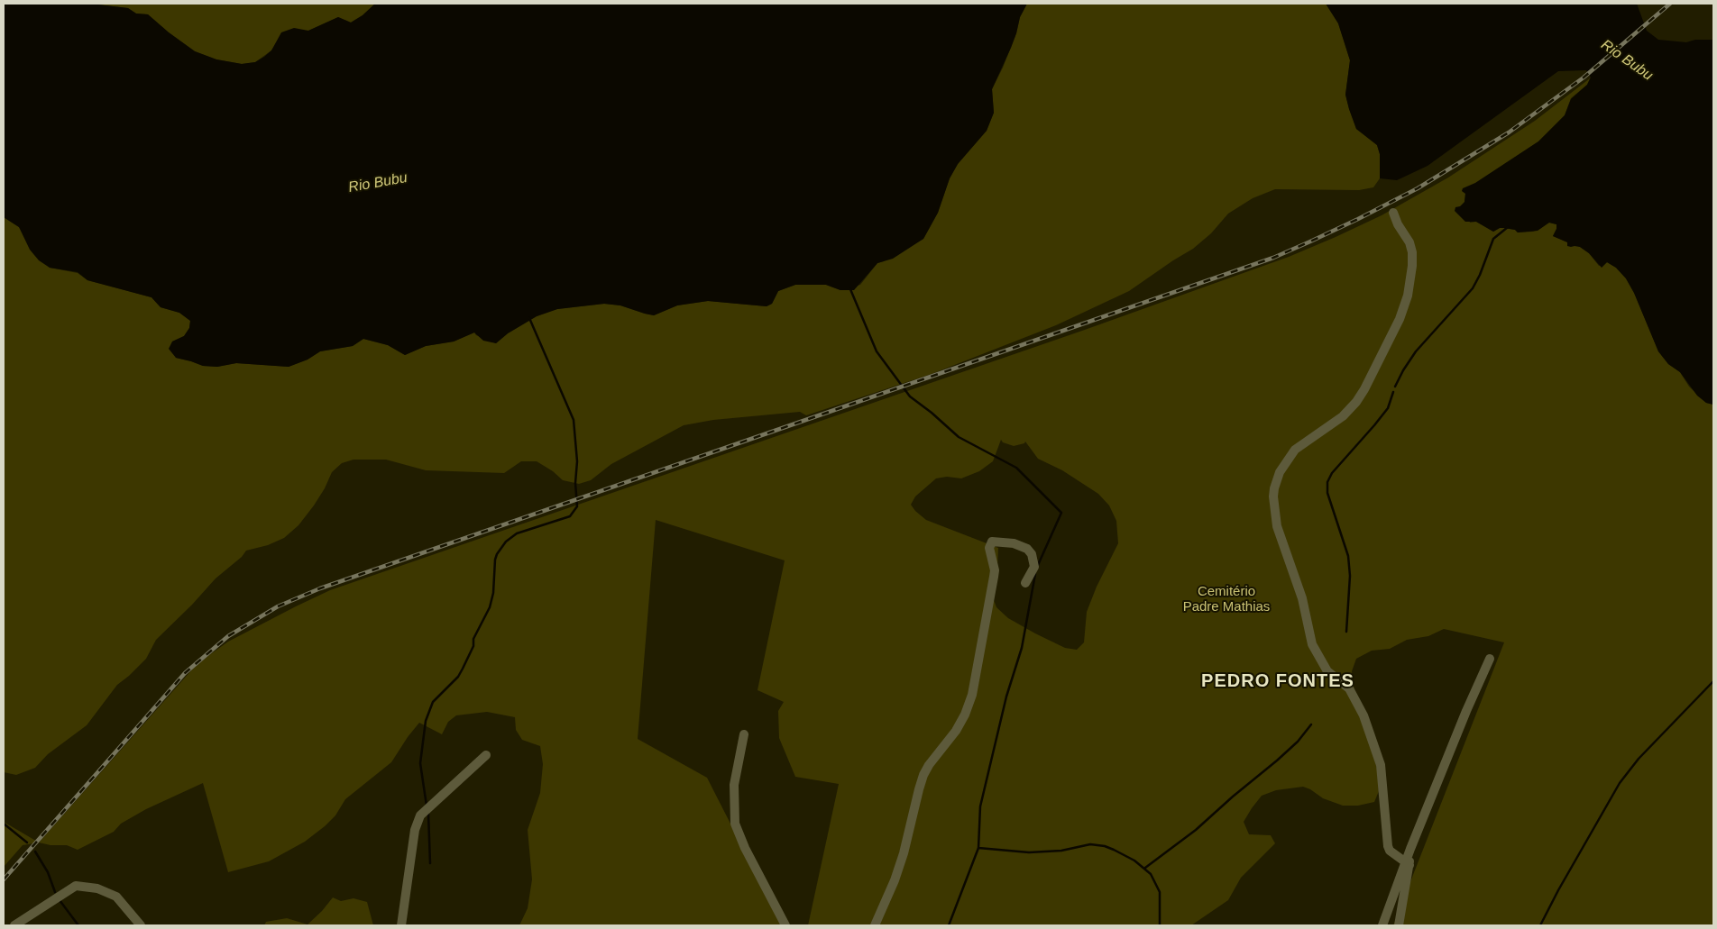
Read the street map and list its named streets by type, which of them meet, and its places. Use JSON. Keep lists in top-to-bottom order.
{
  "districts": ["PEDRO FONTES"],
  "water": ["Rio Bubu"],
  "parks": ["Cemitério Padre Mathias"]
}
